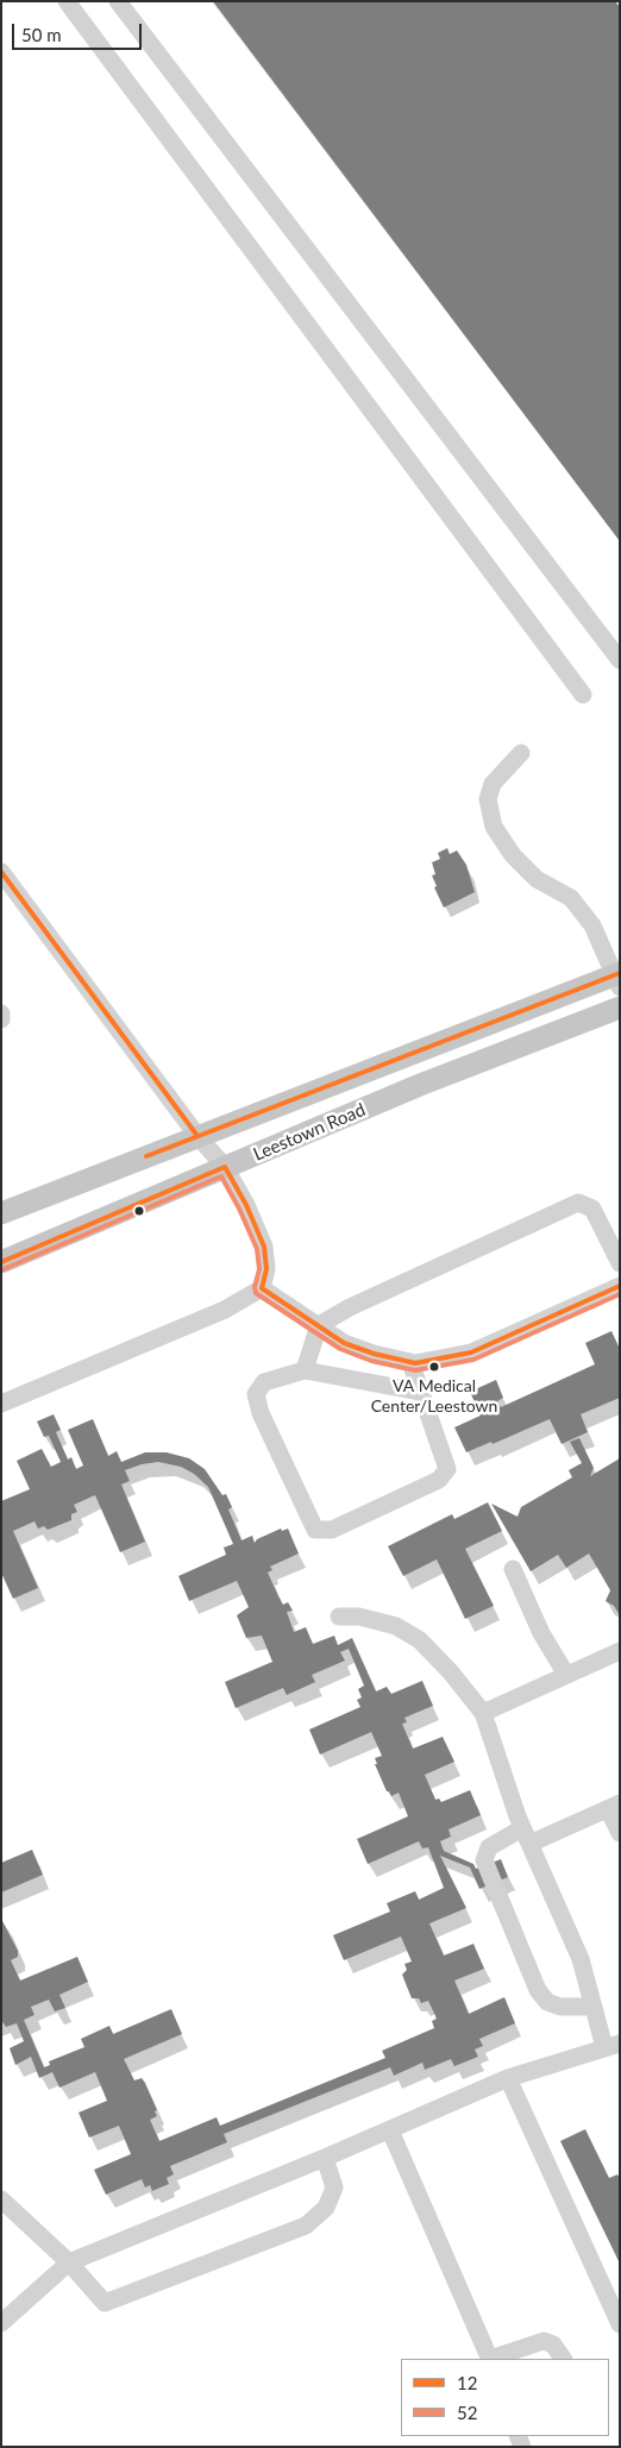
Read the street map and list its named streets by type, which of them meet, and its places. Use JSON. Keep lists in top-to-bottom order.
{
  "streets": {
    "main road": ["Leestown Road"]
  },
  "places": ["VA Medical Center/Leestown"],
  "lines": ["transit line 12", "transit line 52"],
  "legend": ["12", "52"],
  "scale_bar": "50 m"
}
